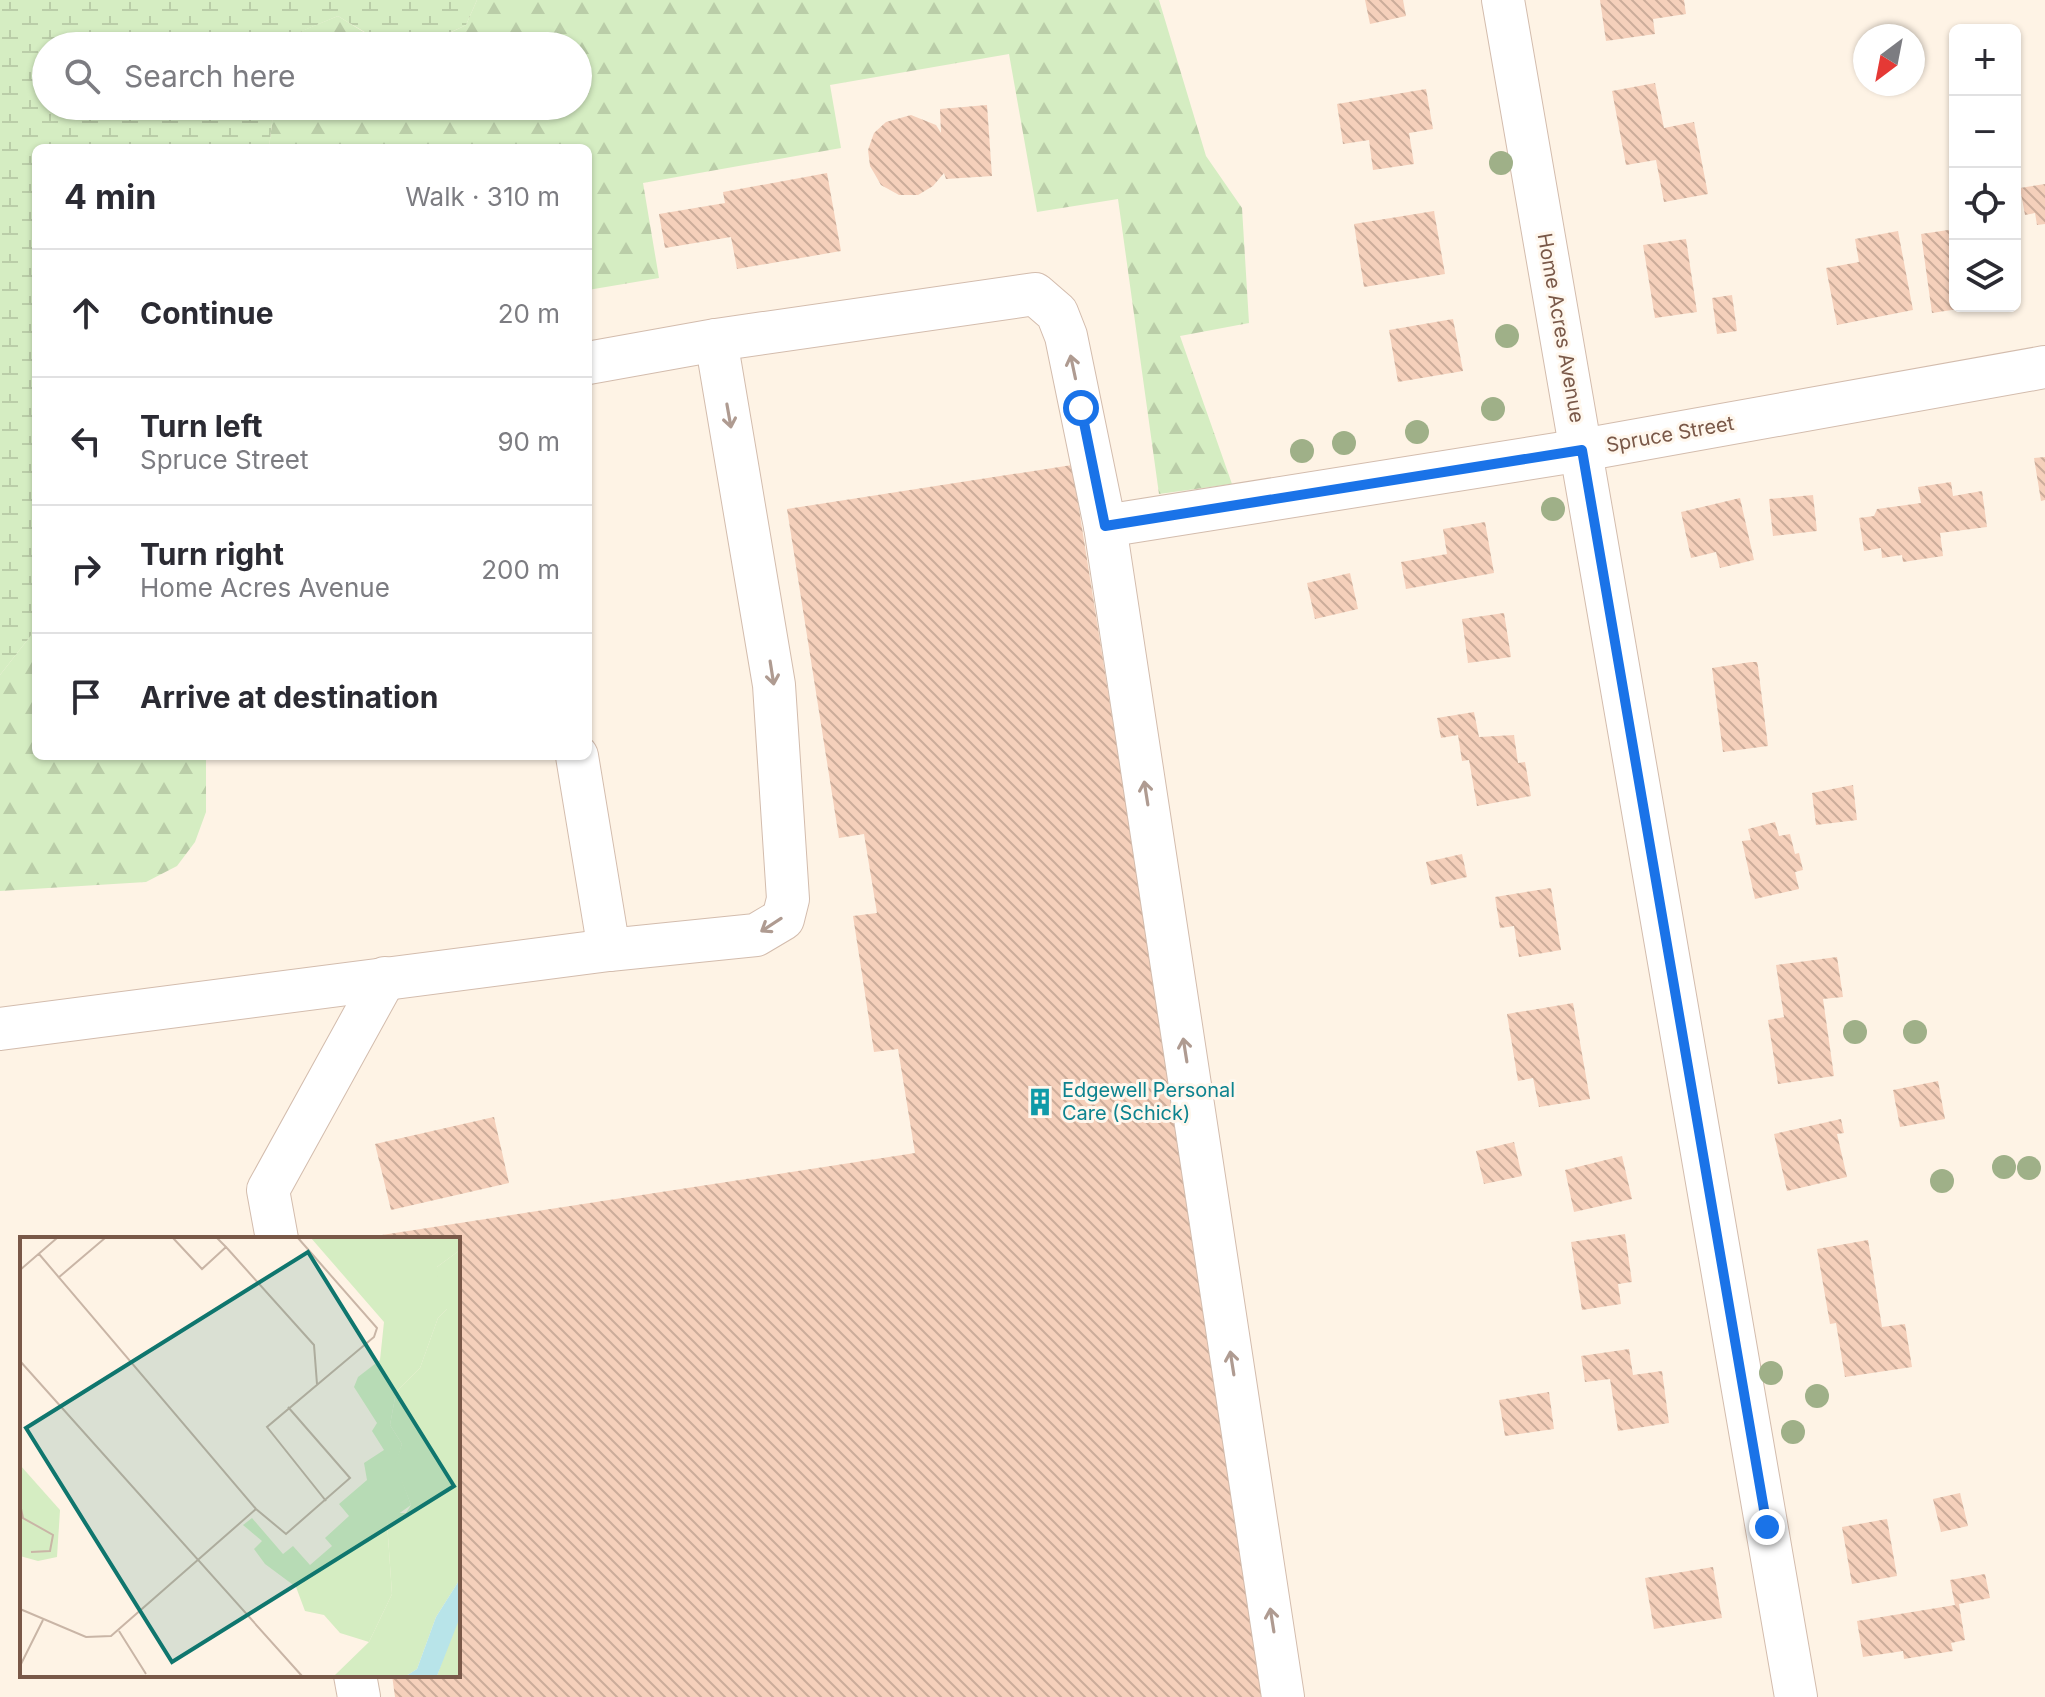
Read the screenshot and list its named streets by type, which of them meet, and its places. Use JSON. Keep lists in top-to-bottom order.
{
  "streets": {
    "street": ["Home Acres Avenue", "Spruce Street"]
  },
  "crossings": [
    ["Home Acres Avenue", "Spruce Street"]
  ],
  "places": {
    "building": ["Edgewell Personal Care (Schick)"]
  },
  "north": "bottom left",
  "page": {
    "map_buttons": ["+", "−"],
    "search": "Search here",
    "heading": ["4 min", "Walk · 310 m"],
    "list": [
      ["Continue", "20 m"],
      ["Turn left", "Spruce Street", "90 m"],
      ["Turn right", "Home Acres Avenue", "200 m"],
      "Arrive at destination"
    ]
  }
}
